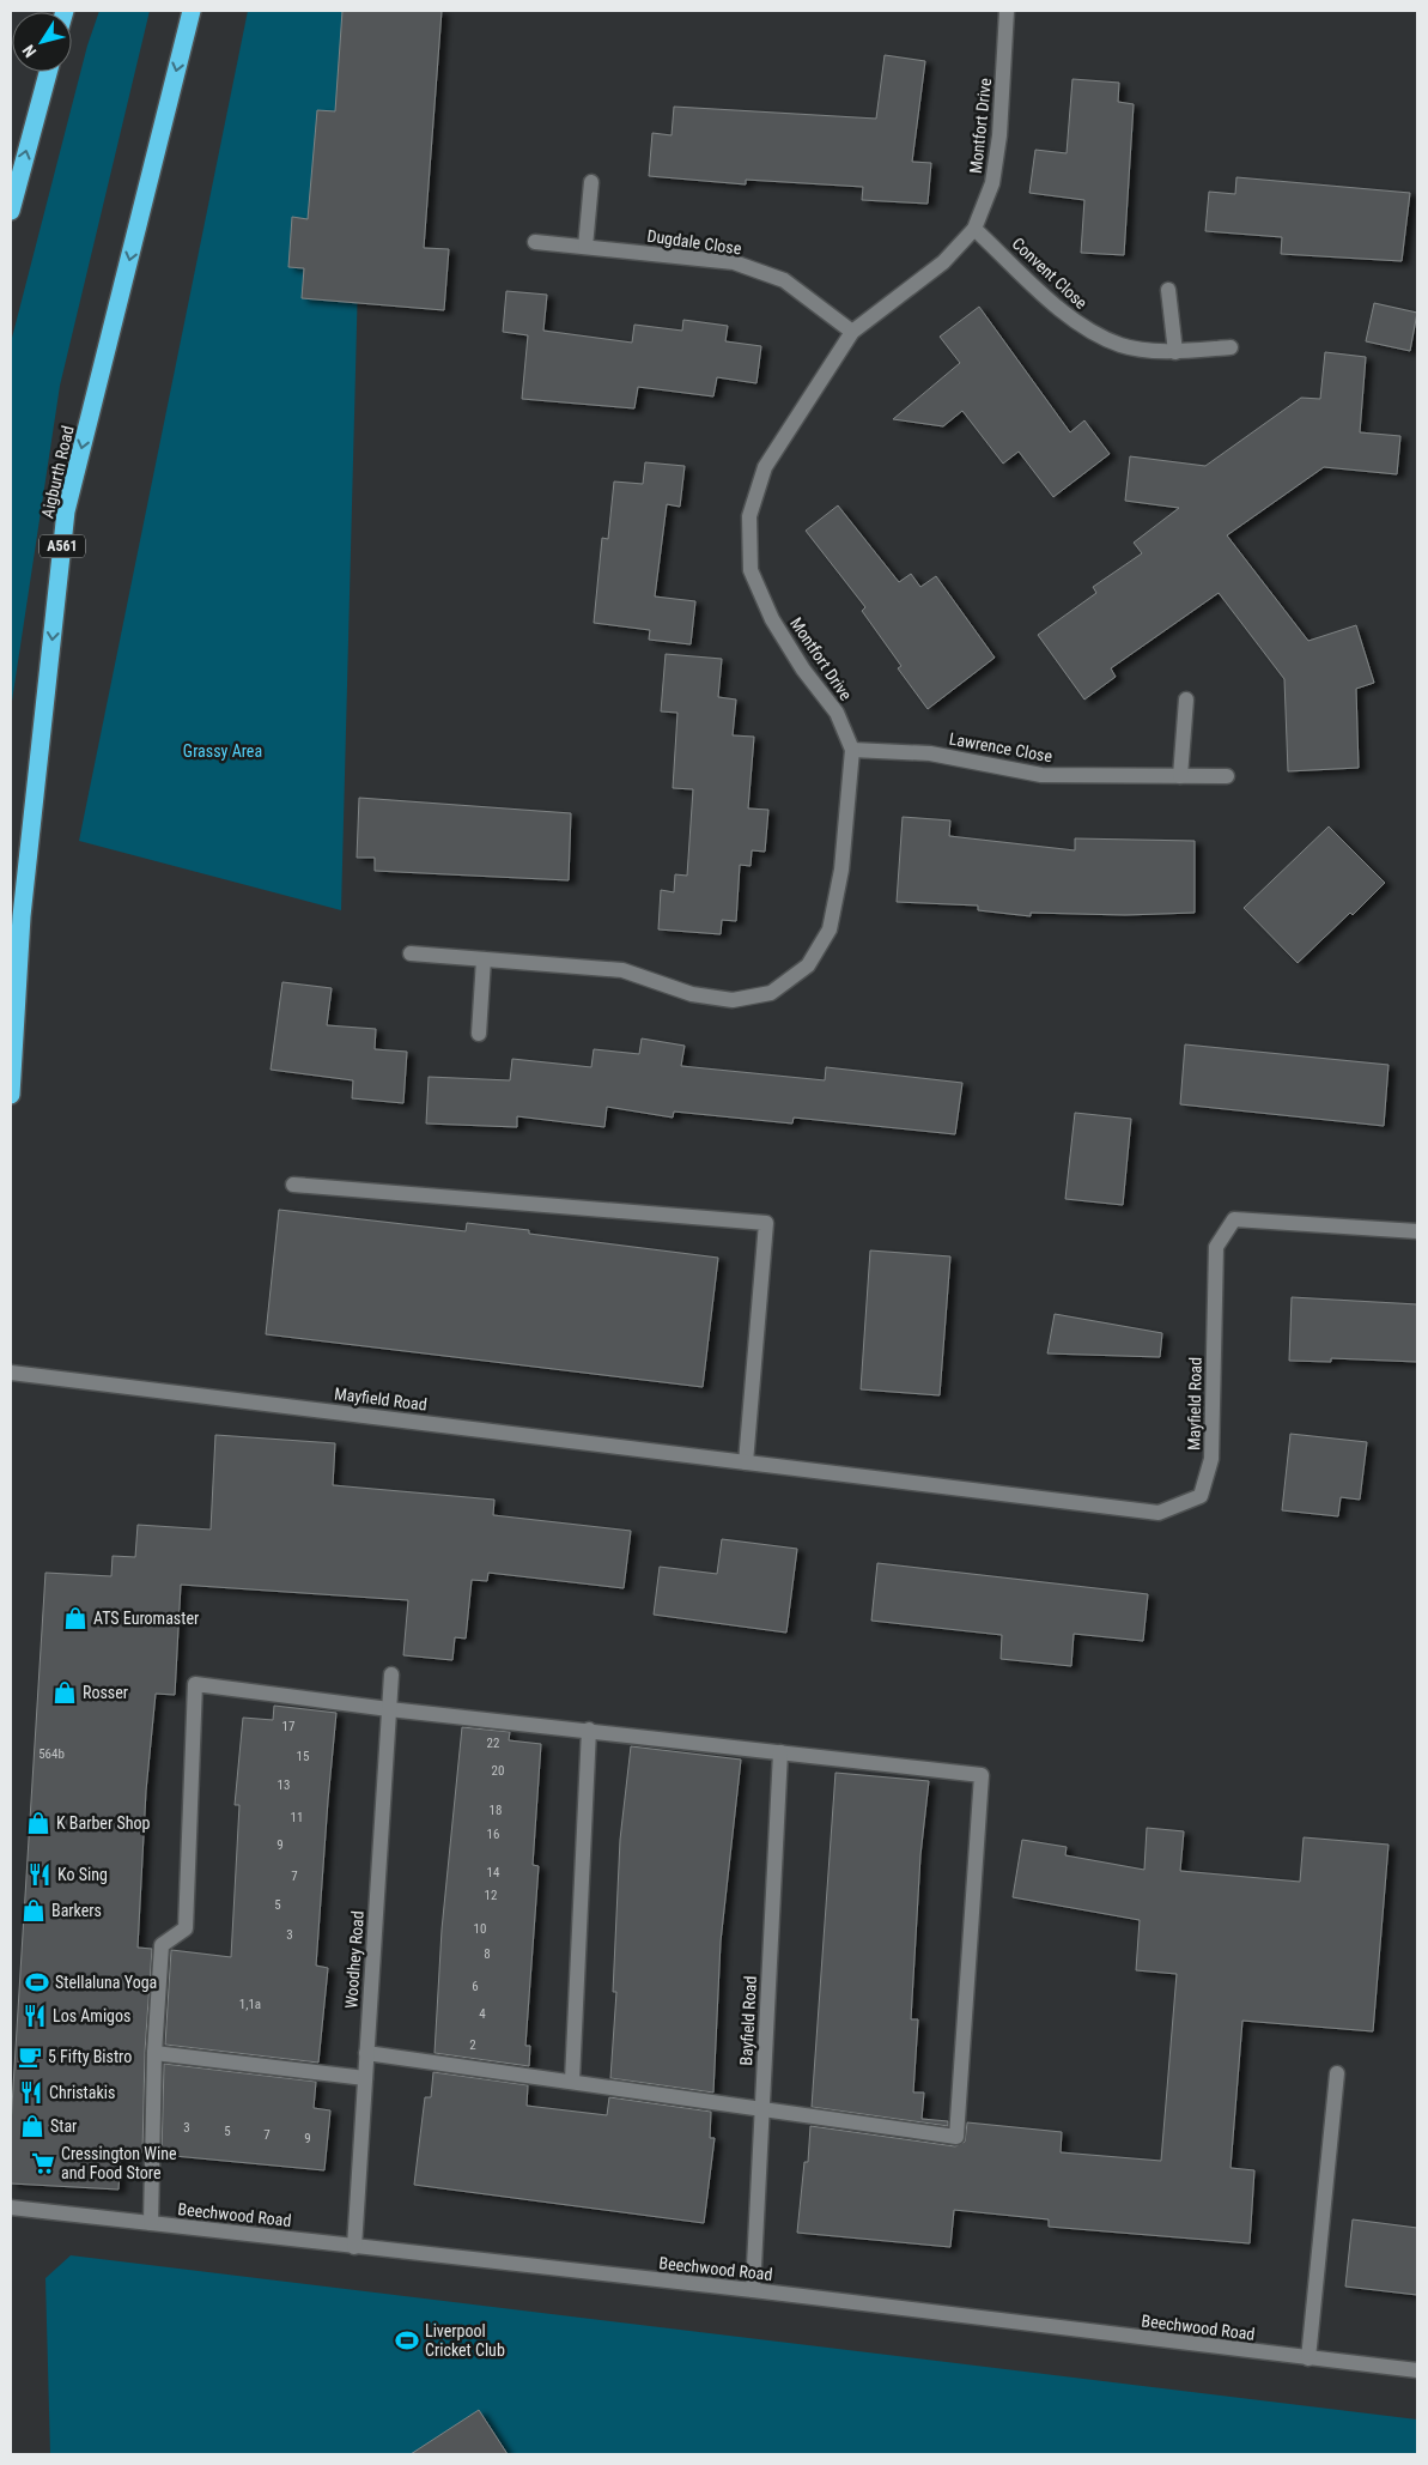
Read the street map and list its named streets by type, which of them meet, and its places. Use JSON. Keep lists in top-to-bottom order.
{
  "streets": {
    "highway": ["Aigburth Road", "A561"],
    "street": [
      "Montfort Drive",
      "Dugdale Close",
      "Convent Close",
      "Lawrence Close",
      "Mayfield Road",
      "Woodhey Road",
      "Bayfield Road",
      "Beechwood Road"
    ]
  },
  "crossings": [
    ["Montfort Drive", "Dugdale Close"],
    ["Montfort Drive", "Convent Close"],
    ["Montfort Drive", "Lawrence Close"],
    ["Woodhey Road", "Beechwood Road"],
    ["Bayfield Road", "Beechwood Road"]
  ],
  "one_way": ["Aigburth Road"],
  "parks": ["Grassy Area"],
  "places": {
    "shop": [
      "ATS Euromaster",
      "Rosser",
      "K Barber Shop",
      "Barkers",
      "Star"
    ],
    "restaurant": ["Ko Sing", "Los Amigos", "Christakis"],
    "sports": ["Stellaluna Yoga", "Liverpool Cricket Club"],
    "cafe": ["5 Fifty Bistro"],
    "supermarket": ["Cressington Wine and Food Store"]
  },
  "house_numbers": [
    "17",
    "22",
    "564b",
    "15",
    "20",
    "13",
    "18",
    "11",
    "16",
    "9",
    "14",
    "7",
    "12",
    "5",
    "10",
    "3",
    "8",
    "6",
    "1,1a",
    "4",
    "2",
    "3",
    "5",
    "7",
    "9"
  ],
  "north": "bottom left"
}
